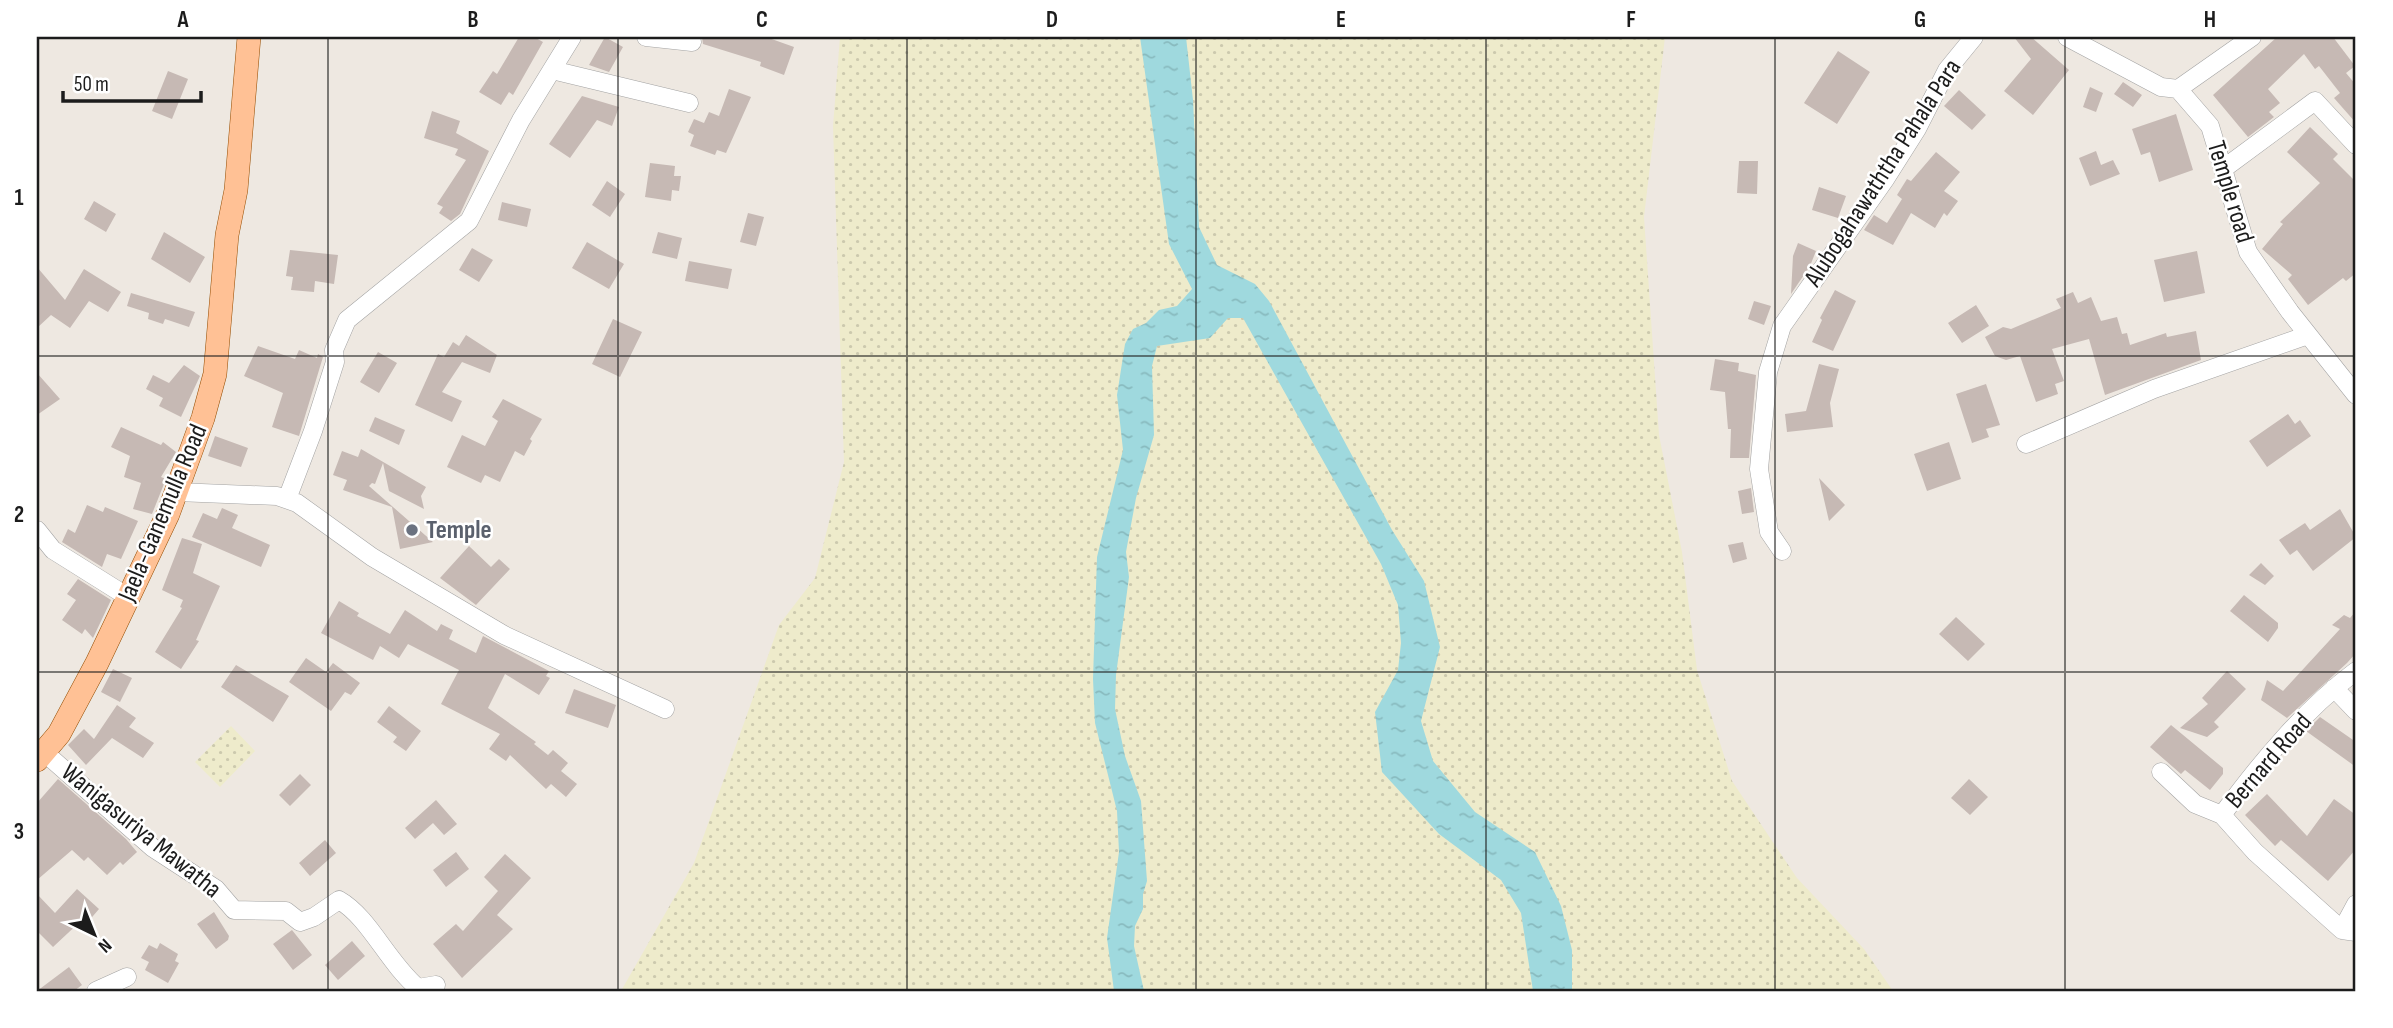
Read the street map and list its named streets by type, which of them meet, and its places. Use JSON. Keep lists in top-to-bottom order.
{
  "streets": {
    "main road": ["Jaela-Ganemulla Road"],
    "street": [
      "Alubogahawaththa Pahala Para",
      "Temple road",
      "Bernard Road",
      "Wanigasuriya Mawatha"
    ]
  },
  "crossings": [
    ["Jaela-Ganemulla Road", "Wanigasuriya Mawatha"]
  ],
  "places": ["Temple"],
  "scale_bar": "50 m",
  "north": "bottom right",
  "grid": {
    "columns": [
      "A",
      "B",
      "C",
      "D",
      "E",
      "F",
      "G",
      "H"
    ],
    "rows": ["1", "2", "3"]
  }
}
